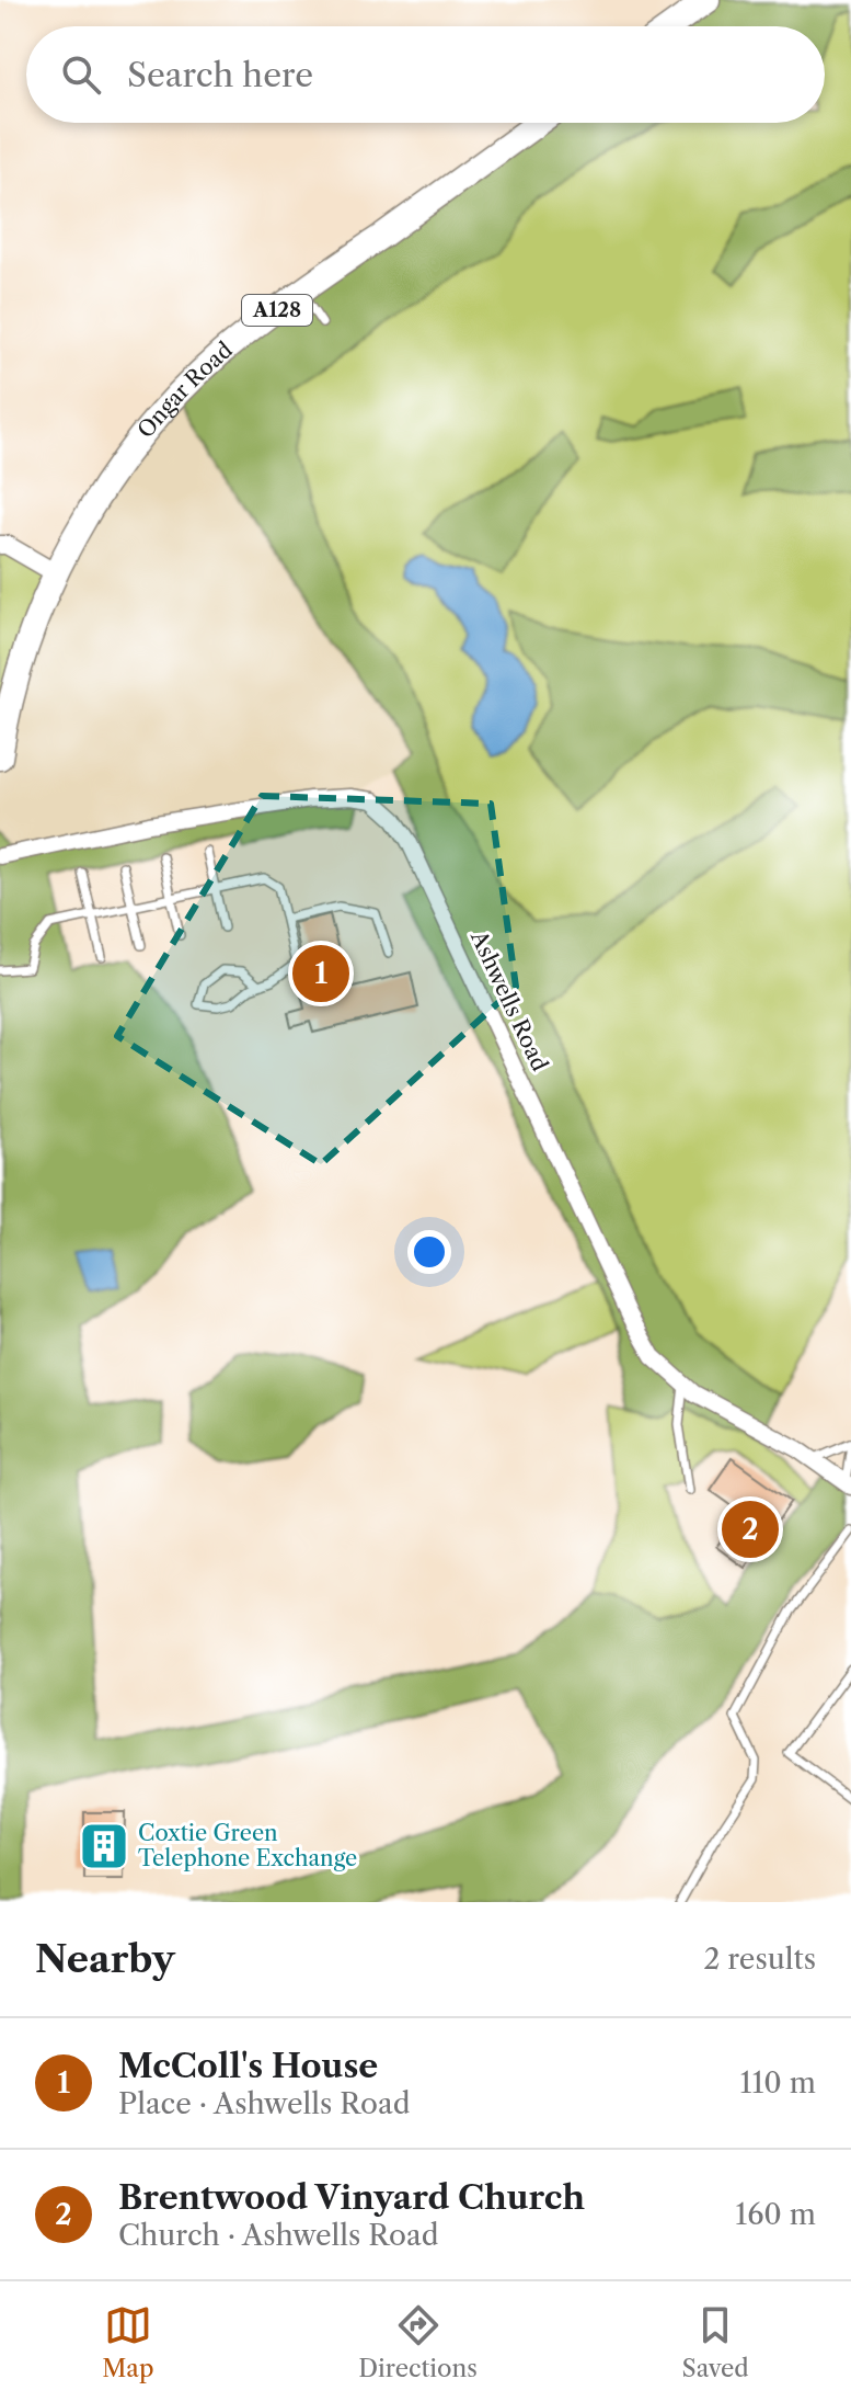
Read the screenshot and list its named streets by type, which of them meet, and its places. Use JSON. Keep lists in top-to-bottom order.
{
  "streets": {
    "main road": ["A128", "Ongar Road"],
    "street": ["Ashwells Road"]
  },
  "places": {
    "building": ["Coxtie Green Telephone Exchange"]
  },
  "page": {
    "search": "Search here",
    "pins": ["1", "2"],
    "heading": ["Nearby", "2 results"],
    "list": [
      {
        "mark": "1",
        "name": "McColl's House",
        "note": "Place · Ashwells Road",
        "value": "110 m"
      },
      {
        "mark": "2",
        "name": "Brentwood Vinyard Church",
        "note": "Church · Ashwells Road",
        "value": "160 m"
      }
    ],
    "nav": ["Map", "Directions", "Saved"]
  }
}
